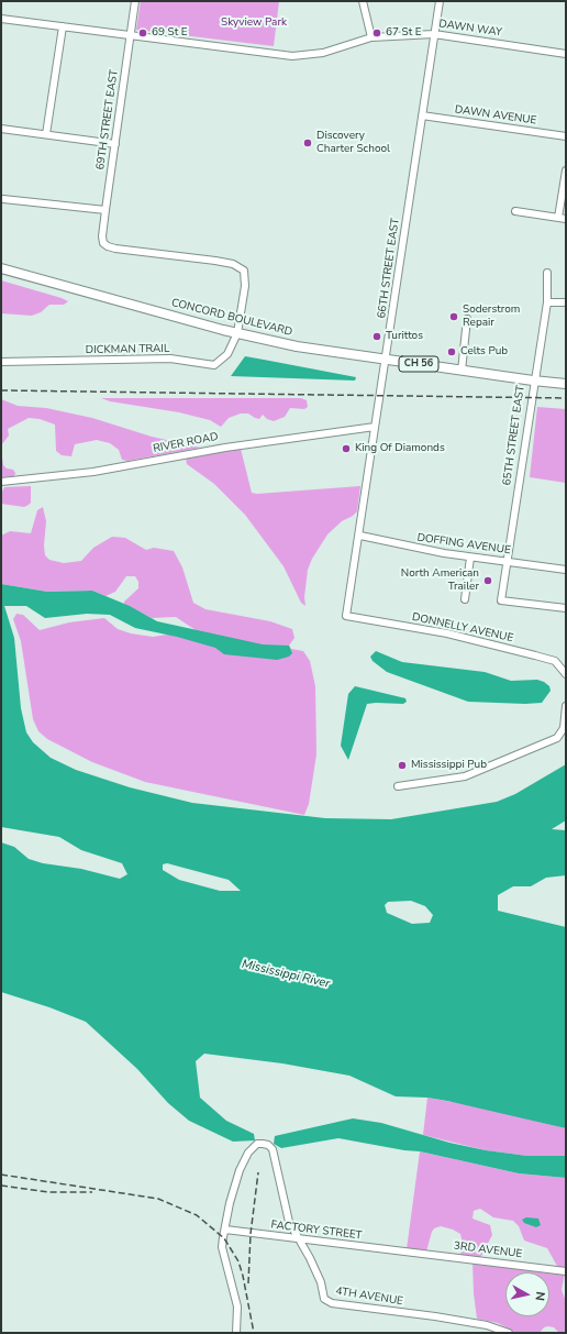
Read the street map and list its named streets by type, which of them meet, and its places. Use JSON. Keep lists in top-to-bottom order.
{
  "streets": {
    "main road": ["CONCORD BOULEVARD", "CH 56"],
    "street": [
      "DAWN WAY",
      "DAWN AVENUE",
      "69TH STREET EAST",
      "66TH STREET EAST",
      "DICKMAN TRAIL",
      "65TH STREET EAST",
      "RIVER ROAD",
      "DOFFING AVENUE",
      "DONNELLY AVENUE",
      "FACTORY STREET",
      "3RD AVENUE",
      "4TH AVENUE"
    ]
  },
  "crossings": [
    ["DAWN WAY", "69TH STREET EAST"],
    ["DAWN WAY", "66TH STREET EAST"],
    ["DAWN AVENUE", "66TH STREET EAST"],
    ["69TH STREET EAST", "DICKMAN TRAIL"],
    ["66TH STREET EAST", "CONCORD BOULEVARD"],
    ["66TH STREET EAST", "RIVER ROAD"],
    ["66TH STREET EAST", "DOFFING AVENUE"],
    ["66TH STREET EAST", "DONNELLY AVENUE"],
    ["CONCORD BOULEVARD", "DICKMAN TRAIL"],
    ["CONCORD BOULEVARD", "65TH STREET EAST"],
    ["65TH STREET EAST", "DOFFING AVENUE"],
    ["FACTORY STREET", "3RD AVENUE"],
    ["FACTORY STREET", "4TH AVENUE"]
  ],
  "water": ["Mississippi River"],
  "parks": ["Skyview Park"],
  "places": [
    "69 St E",
    "67 St E",
    "Discovery Charter School",
    "Soderstrom Repair",
    "Turittos",
    "Celts Pub",
    "King Of Diamonds",
    "North American Trailer",
    "Mississippi Pub"
  ],
  "north": "right"
}
